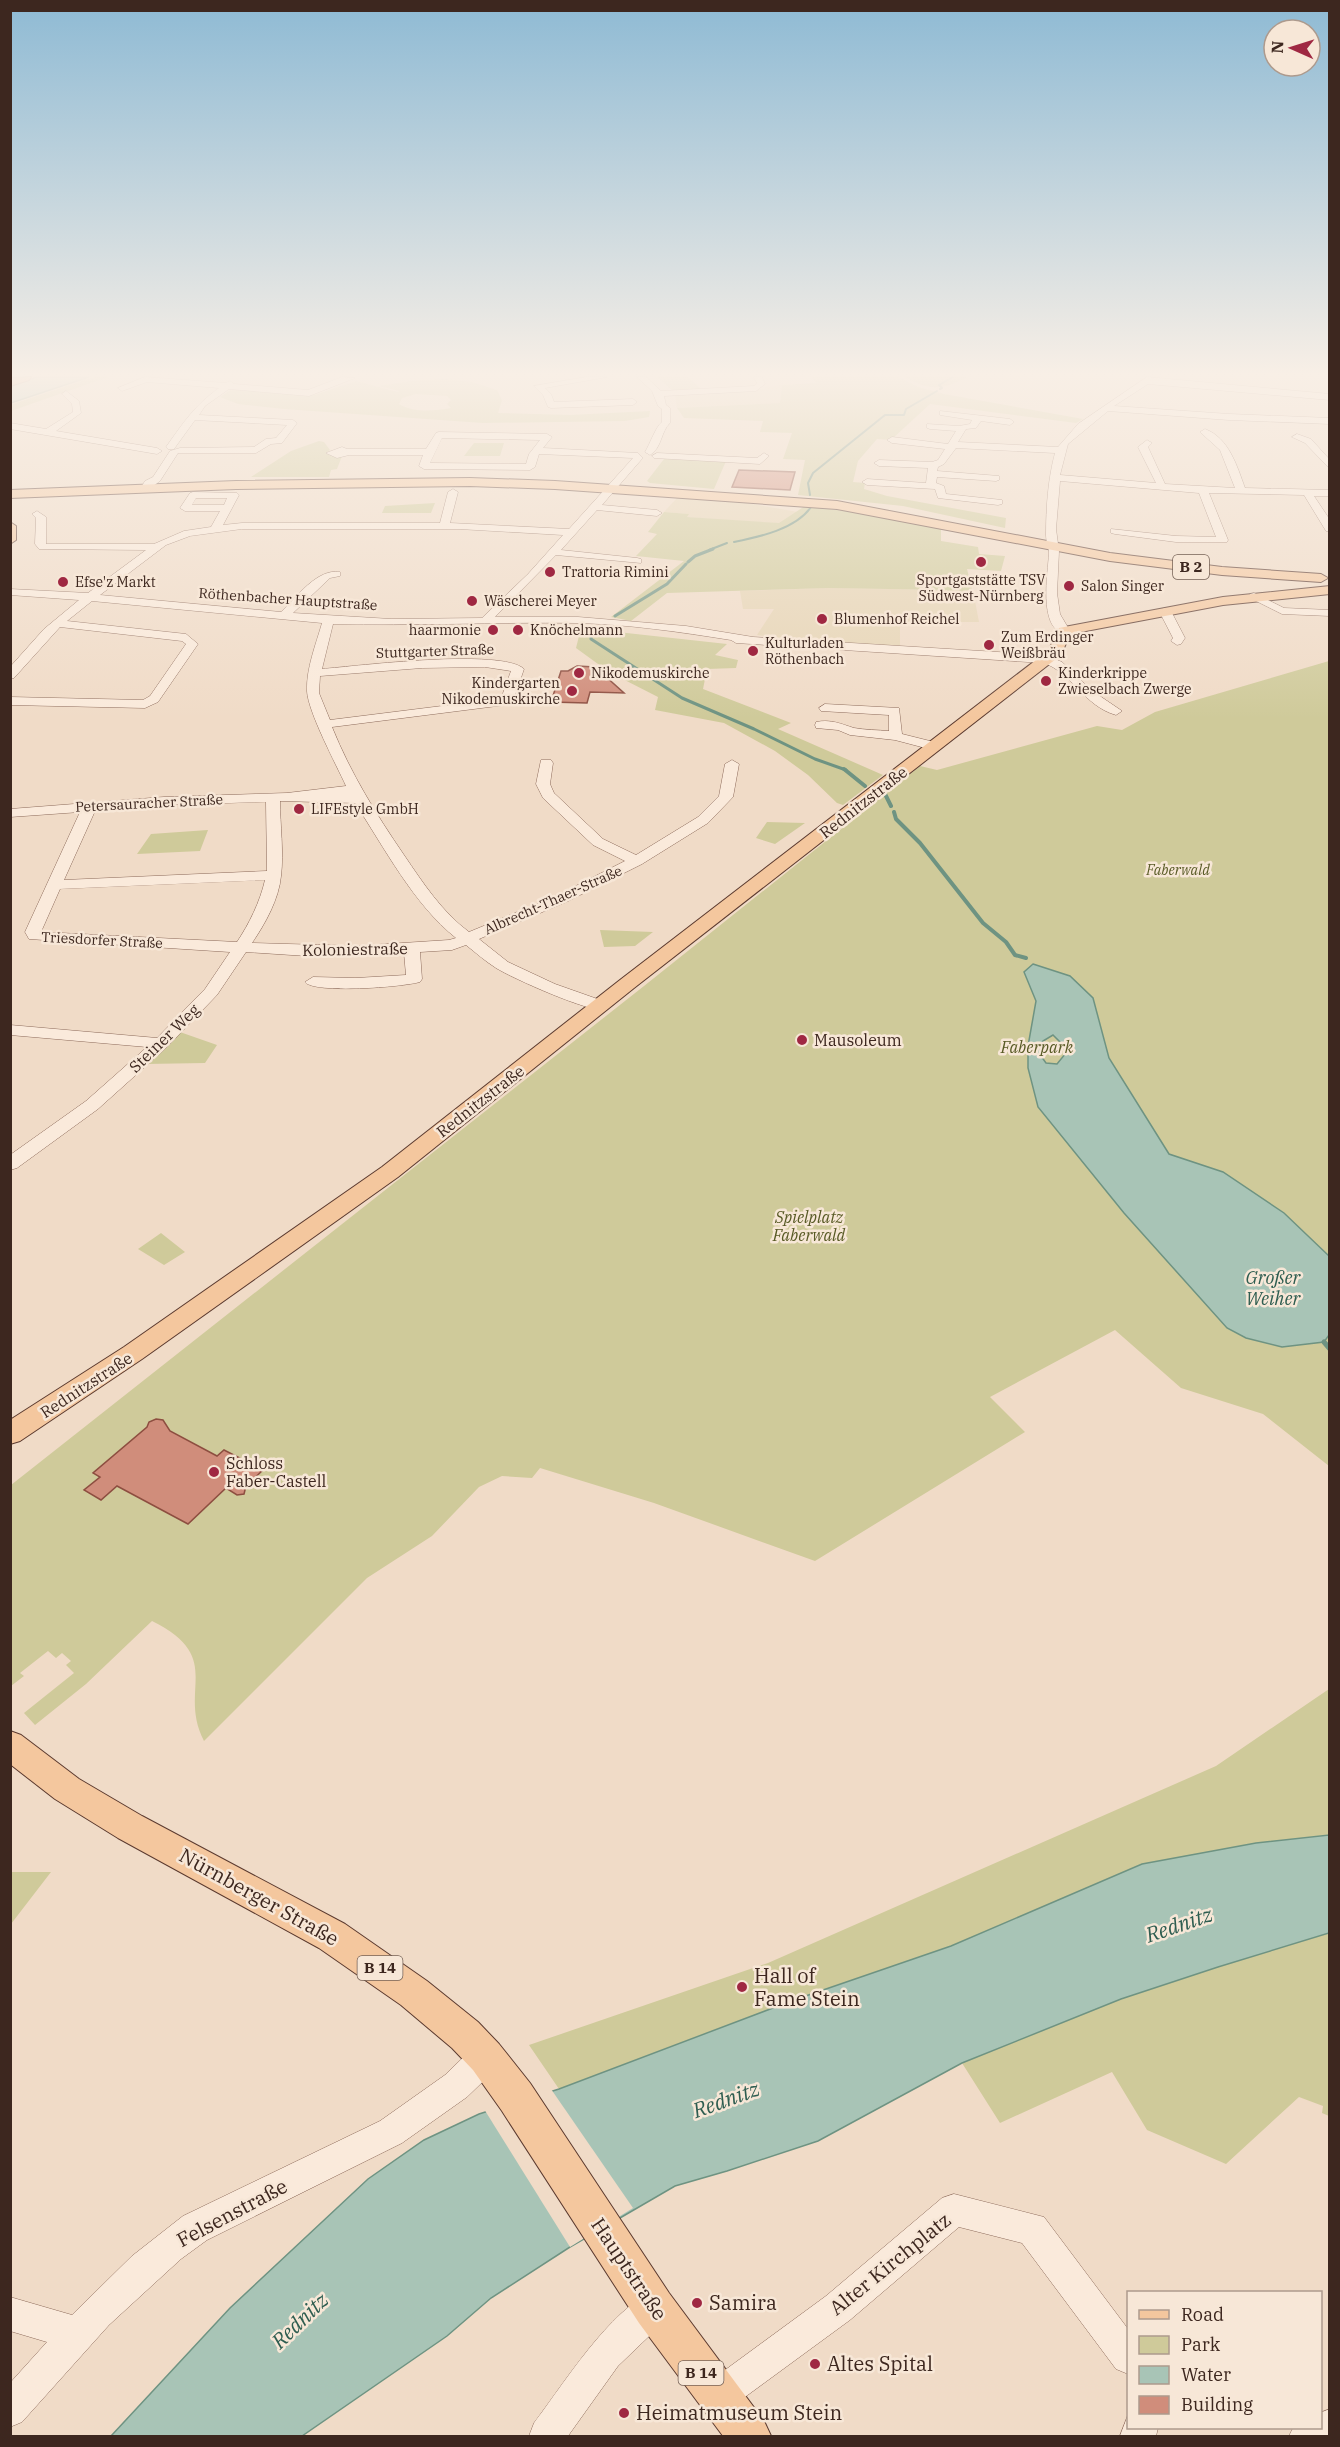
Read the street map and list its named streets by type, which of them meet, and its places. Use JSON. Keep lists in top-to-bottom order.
{
  "streets": {
    "main road": [
      "B 2",
      "Rednitzstraße",
      "Nürnberger Straße",
      "B 14",
      "Hauptstraße"
    ],
    "street": [
      "Röthenbacher Hauptstraße",
      "Stuttgarter Straße",
      "Petersauracher Straße",
      "Albrecht-Thaer-Straße",
      "Triesdorfer Straße",
      "Koloniestraße",
      "Steiner Weg",
      "Felsenstraße",
      "Alter Kirchplatz"
    ]
  },
  "crossings": [
    ["Röthenbacher Hauptstraße", "Rednitzstraße"],
    ["Petersauracher Straße", "Triesdorfer Straße"],
    ["Petersauracher Straße", "Steiner Weg"],
    ["Albrecht-Thaer-Straße", "Koloniestraße"],
    ["Triesdorfer Straße", "Koloniestraße"],
    ["Triesdorfer Straße", "Steiner Weg"],
    ["Koloniestraße", "Steiner Weg"],
    ["Nürnberger Straße", "Felsenstraße"],
    ["Nürnberger Straße", "Hauptstraße"],
    ["Alter Kirchplatz", "Hauptstraße"]
  ],
  "water": ["Großer Weiher", "Rednitz"],
  "parks": ["Faberwald", "Faberpark", "Spielplatz Faberwald"],
  "places": [
    "Sportgaststätte TSV Südwest-Nürnberg",
    "Trattoria Rimini",
    "Efse'z Markt",
    "Salon Singer",
    "Wäscherei Meyer",
    "Blumenhof Reichel",
    "haarmonie",
    "Knöchelmann",
    "Zum Erdinger Weißbräu",
    "Kulturladen Röthenbach",
    "Nikodemuskirche",
    "Kinderkrippe Zwieselbach Zwerge",
    "Kindergarten Nikodemuskirche",
    "LIFEstyle GmbH",
    "Mausoleum",
    "Schloss Faber-Castell",
    "Hall of Fame Stein",
    "Samira",
    "Altes Spital",
    "Heimatmuseum Stein"
  ],
  "legend": [
    "Road",
    "Park",
    "Water",
    "Building"
  ],
  "north": "left"
}
